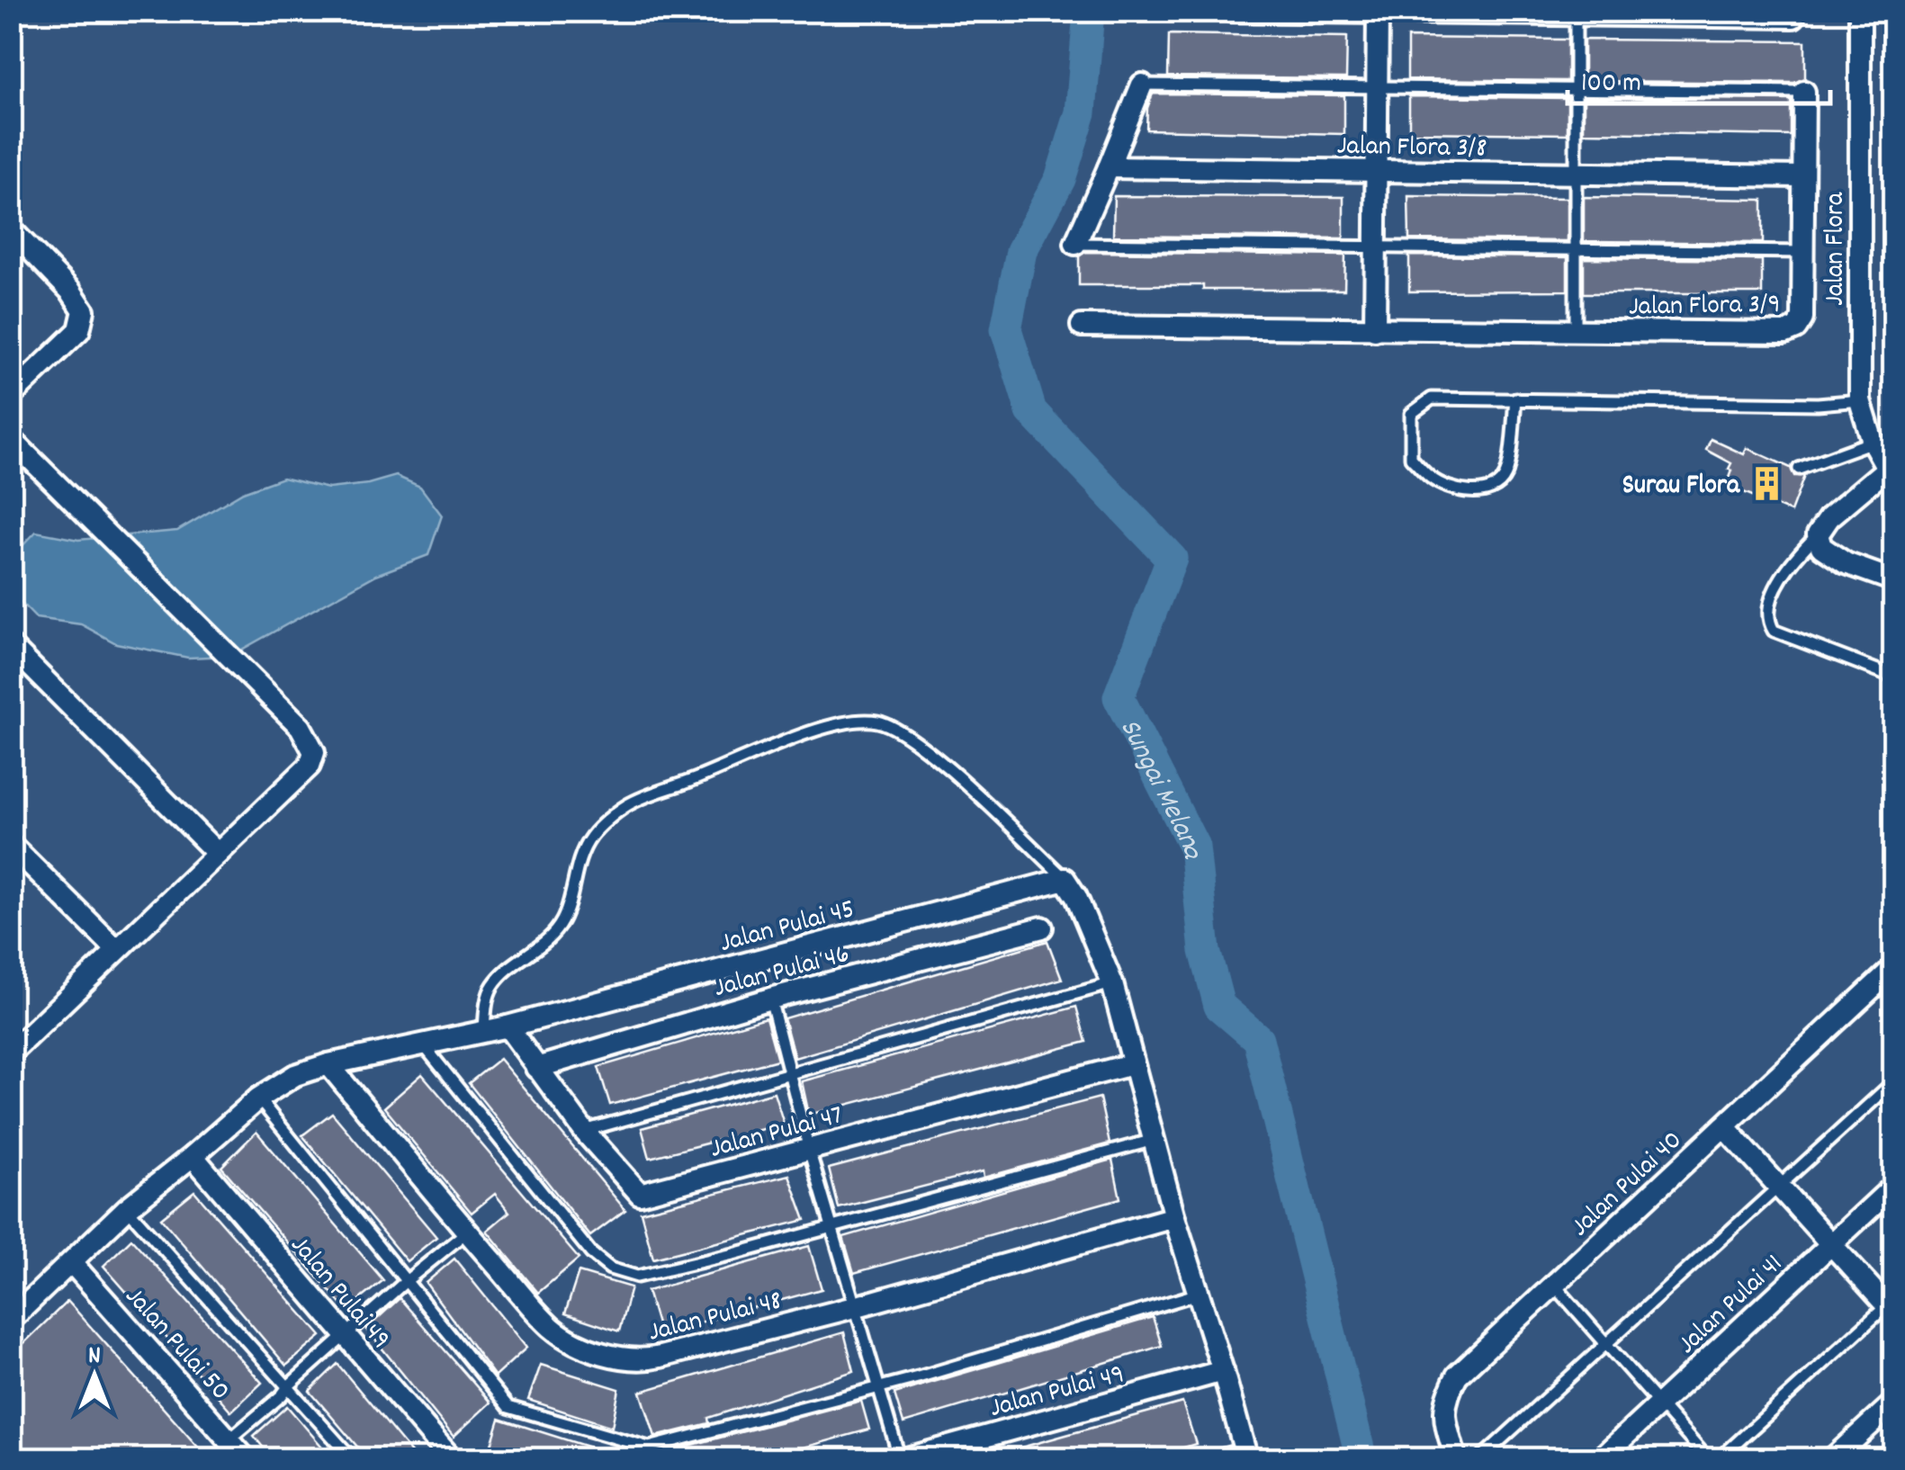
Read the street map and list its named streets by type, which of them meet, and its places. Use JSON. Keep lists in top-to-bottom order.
{
  "streets": {
    "street": [
      "Jalan Flora 3/8",
      "Jalan Flora",
      "Jalan Flora 3/9",
      "Jalan Pulai 45",
      "Jalan Pulai 46",
      "Jalan Pulai 47",
      "Jalan Pulai 40",
      "Jalan Pulai 49",
      "Jalan Pulai 41",
      "Jalan Pulai 48",
      "Jalan Pulai 50"
    ]
  },
  "crossings": [
    ["Jalan Flora 3/8", "Jalan Flora 3/9"],
    ["Jalan Pulai 45", "Jalan Pulai 47"],
    ["Jalan Pulai 45", "Jalan Pulai 49"],
    ["Jalan Pulai 45", "Jalan Pulai 48"],
    ["Jalan Pulai 45", "Jalan Pulai 50"],
    ["Jalan Pulai 46", "Jalan Pulai 47"]
  ],
  "water": ["Sungai Melana"],
  "places": {
    "building": ["Surau Flora"]
  },
  "scale_bar": "100 m",
  "north": "top"
}
